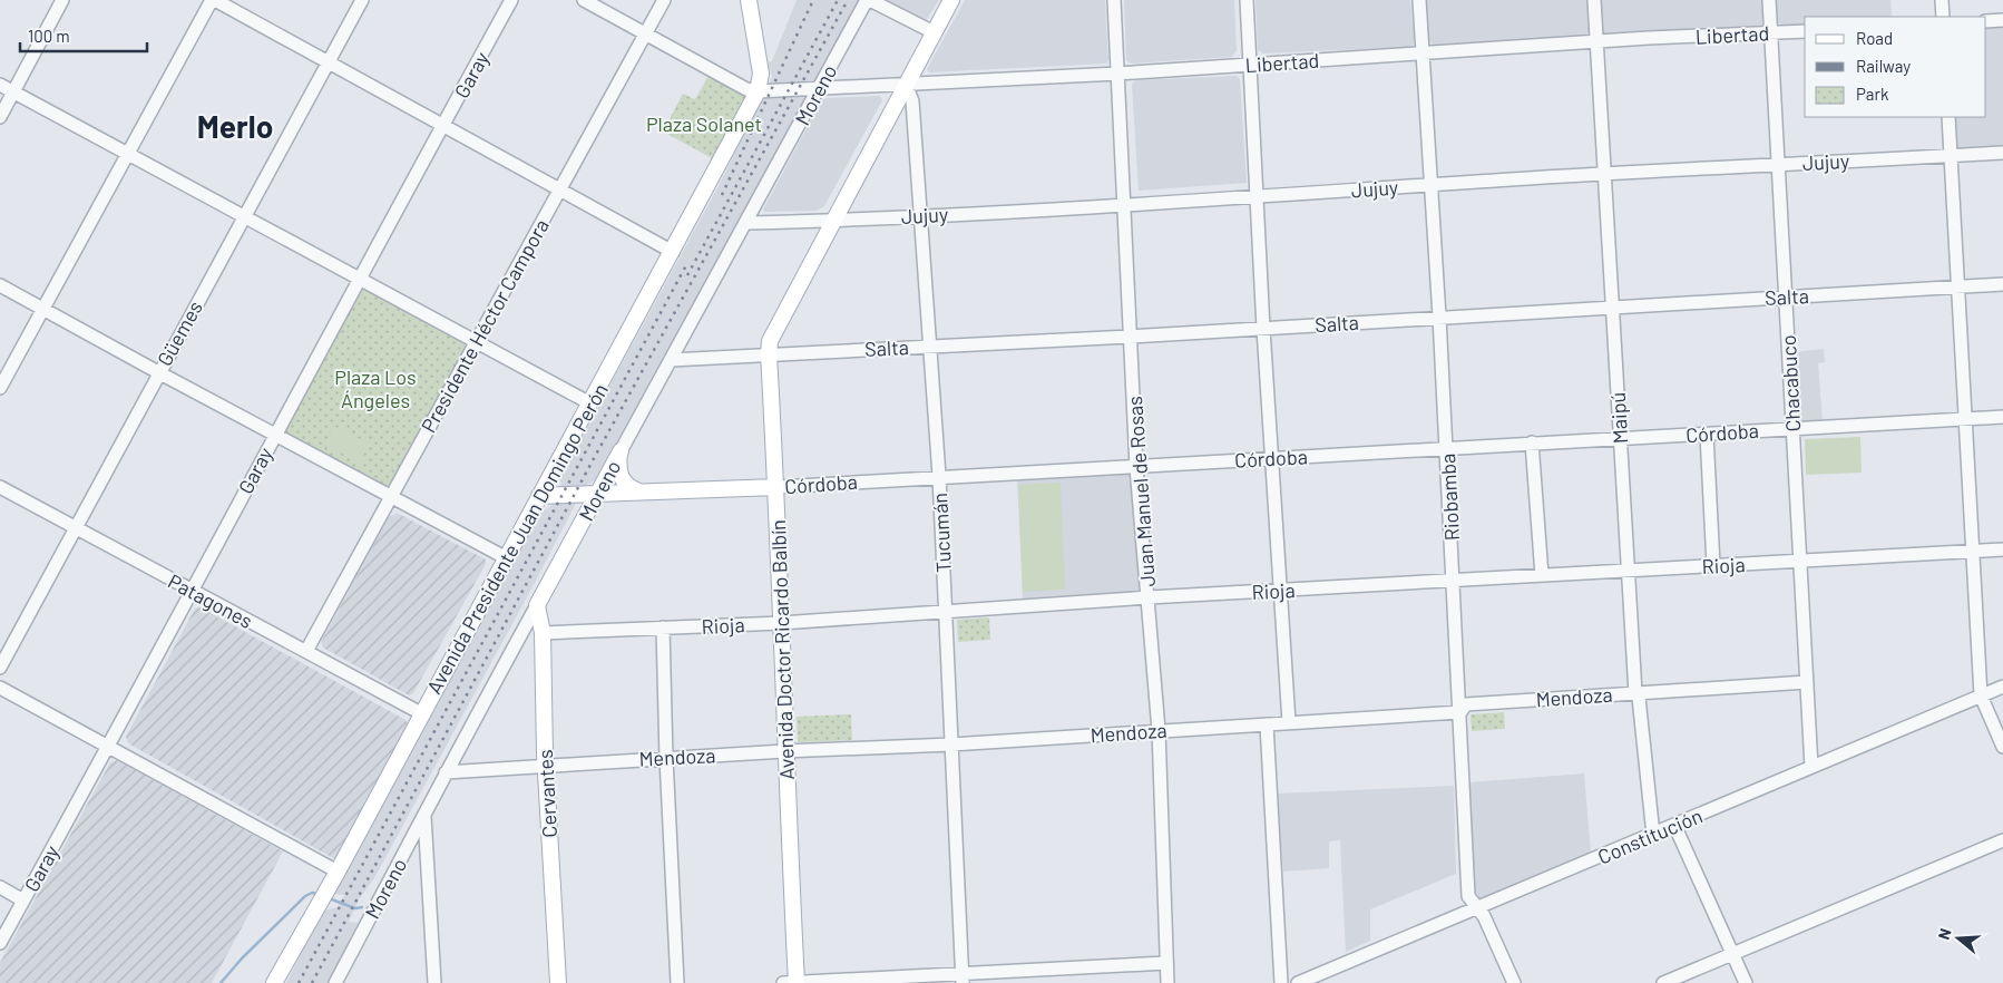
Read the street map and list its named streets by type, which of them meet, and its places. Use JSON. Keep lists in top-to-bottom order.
{
  "streets": {
    "main road": [
      "Moreno",
      "Córdoba",
      "Avenida Presidente Juan Domingo Perón",
      "Avenida Doctor Ricardo Balbín",
      "Cervantes"
    ],
    "street": [
      "Libertad",
      "Garay",
      "Jujuy",
      "Salta",
      "Presidente Héctor Campora",
      "Güemes",
      "Chacabuco",
      "Maipú",
      "Juan Manuel de Rosas",
      "Riobamba",
      "Tucumán",
      "Rioja",
      "Patagones",
      "Mendoza",
      "Constitución"
    ]
  },
  "crossings": [
    ["Libertad", "Moreno"],
    ["Libertad", "Chacabuco"],
    ["Libertad", "Maipú"],
    ["Libertad", "Juan Manuel de Rosas"],
    ["Libertad", "Riobamba"],
    ["Libertad", "Tucumán"],
    ["Libertad", "Avenida Presidente Juan Domingo Perón"],
    ["Libertad", "Avenida Doctor Ricardo Balbín"],
    ["Garay", "Patagones"],
    ["Moreno", "Jujuy"],
    ["Moreno", "Salta"],
    ["Moreno", "Córdoba"],
    ["Moreno", "Mendoza"],
    ["Moreno", "Cervantes"],
    ["Jujuy", "Chacabuco"],
    ["Jujuy", "Maipú"],
    ["Jujuy", "Juan Manuel de Rosas"],
    ["Jujuy", "Riobamba"],
    ["Jujuy", "Tucumán"],
    ["Jujuy", "Avenida Doctor Ricardo Balbín"],
    ["Salta", "Chacabuco"],
    ["Salta", "Maipú"],
    ["Salta", "Juan Manuel de Rosas"],
    ["Salta", "Riobamba"],
    ["Salta", "Tucumán"],
    ["Salta", "Avenida Doctor Ricardo Balbín"],
    ["Presidente Héctor Campora", "Patagones"],
    ["Güemes", "Patagones"],
    ["Chacabuco", "Córdoba"],
    ["Chacabuco", "Rioja"],
    ["Chacabuco", "Mendoza"],
    ["Chacabuco", "Constitución"],
    ["Maipú", "Córdoba"],
    ["Maipú", "Rioja"],
    ["Maipú", "Mendoza"],
    ["Maipú", "Constitución"],
    ["Córdoba", "Juan Manuel de Rosas"],
    ["Córdoba", "Riobamba"],
    ["Córdoba", "Tucumán"],
    ["Córdoba", "Avenida Presidente Juan Domingo Perón"],
    ["Córdoba", "Avenida Doctor Ricardo Balbín"],
    ["Juan Manuel de Rosas", "Rioja"],
    ["Juan Manuel de Rosas", "Mendoza"],
    ["Riobamba", "Rioja"],
    ["Riobamba", "Mendoza"],
    ["Riobamba", "Constitución"],
    ["Tucumán", "Rioja"],
    ["Tucumán", "Avenida Doctor Ricardo Balbín"],
    ["Tucumán", "Mendoza"],
    ["Avenida Presidente Juan Domingo Perón", "Patagones"],
    ["Rioja", "Avenida Doctor Ricardo Balbín"],
    ["Rioja", "Cervantes"],
    ["Avenida Doctor Ricardo Balbín", "Mendoza"],
    ["Mendoza", "Cervantes"]
  ],
  "districts": ["Merlo"],
  "parks": ["Plaza Solanet", "Plaza Los Ángeles"],
  "legend": ["Road", "Railway", "Park"],
  "scale_bar": "100 m",
  "north": "left"
}
